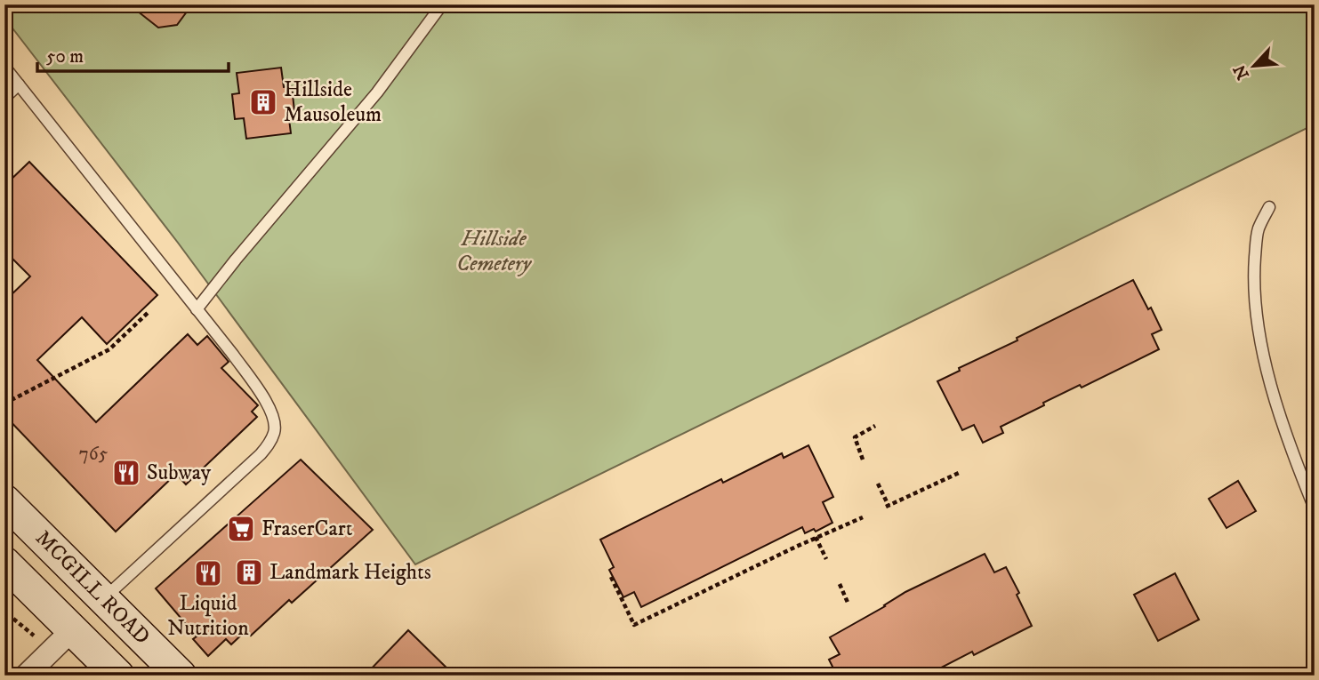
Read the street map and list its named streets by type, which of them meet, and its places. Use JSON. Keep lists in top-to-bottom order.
{
  "streets": {
    "main road": ["MCGILL ROAD"]
  },
  "parks": ["Hillside Cemetery"],
  "places": {
    "building": ["Hillside Mausoleum", "Landmark Heights"],
    "restaurant": ["Subway", "Liquid Nutrition"],
    "supermarket": ["FraserCart"]
  },
  "house_numbers": ["765"],
  "scale_bar": "50 m",
  "north": "bottom left"
}
